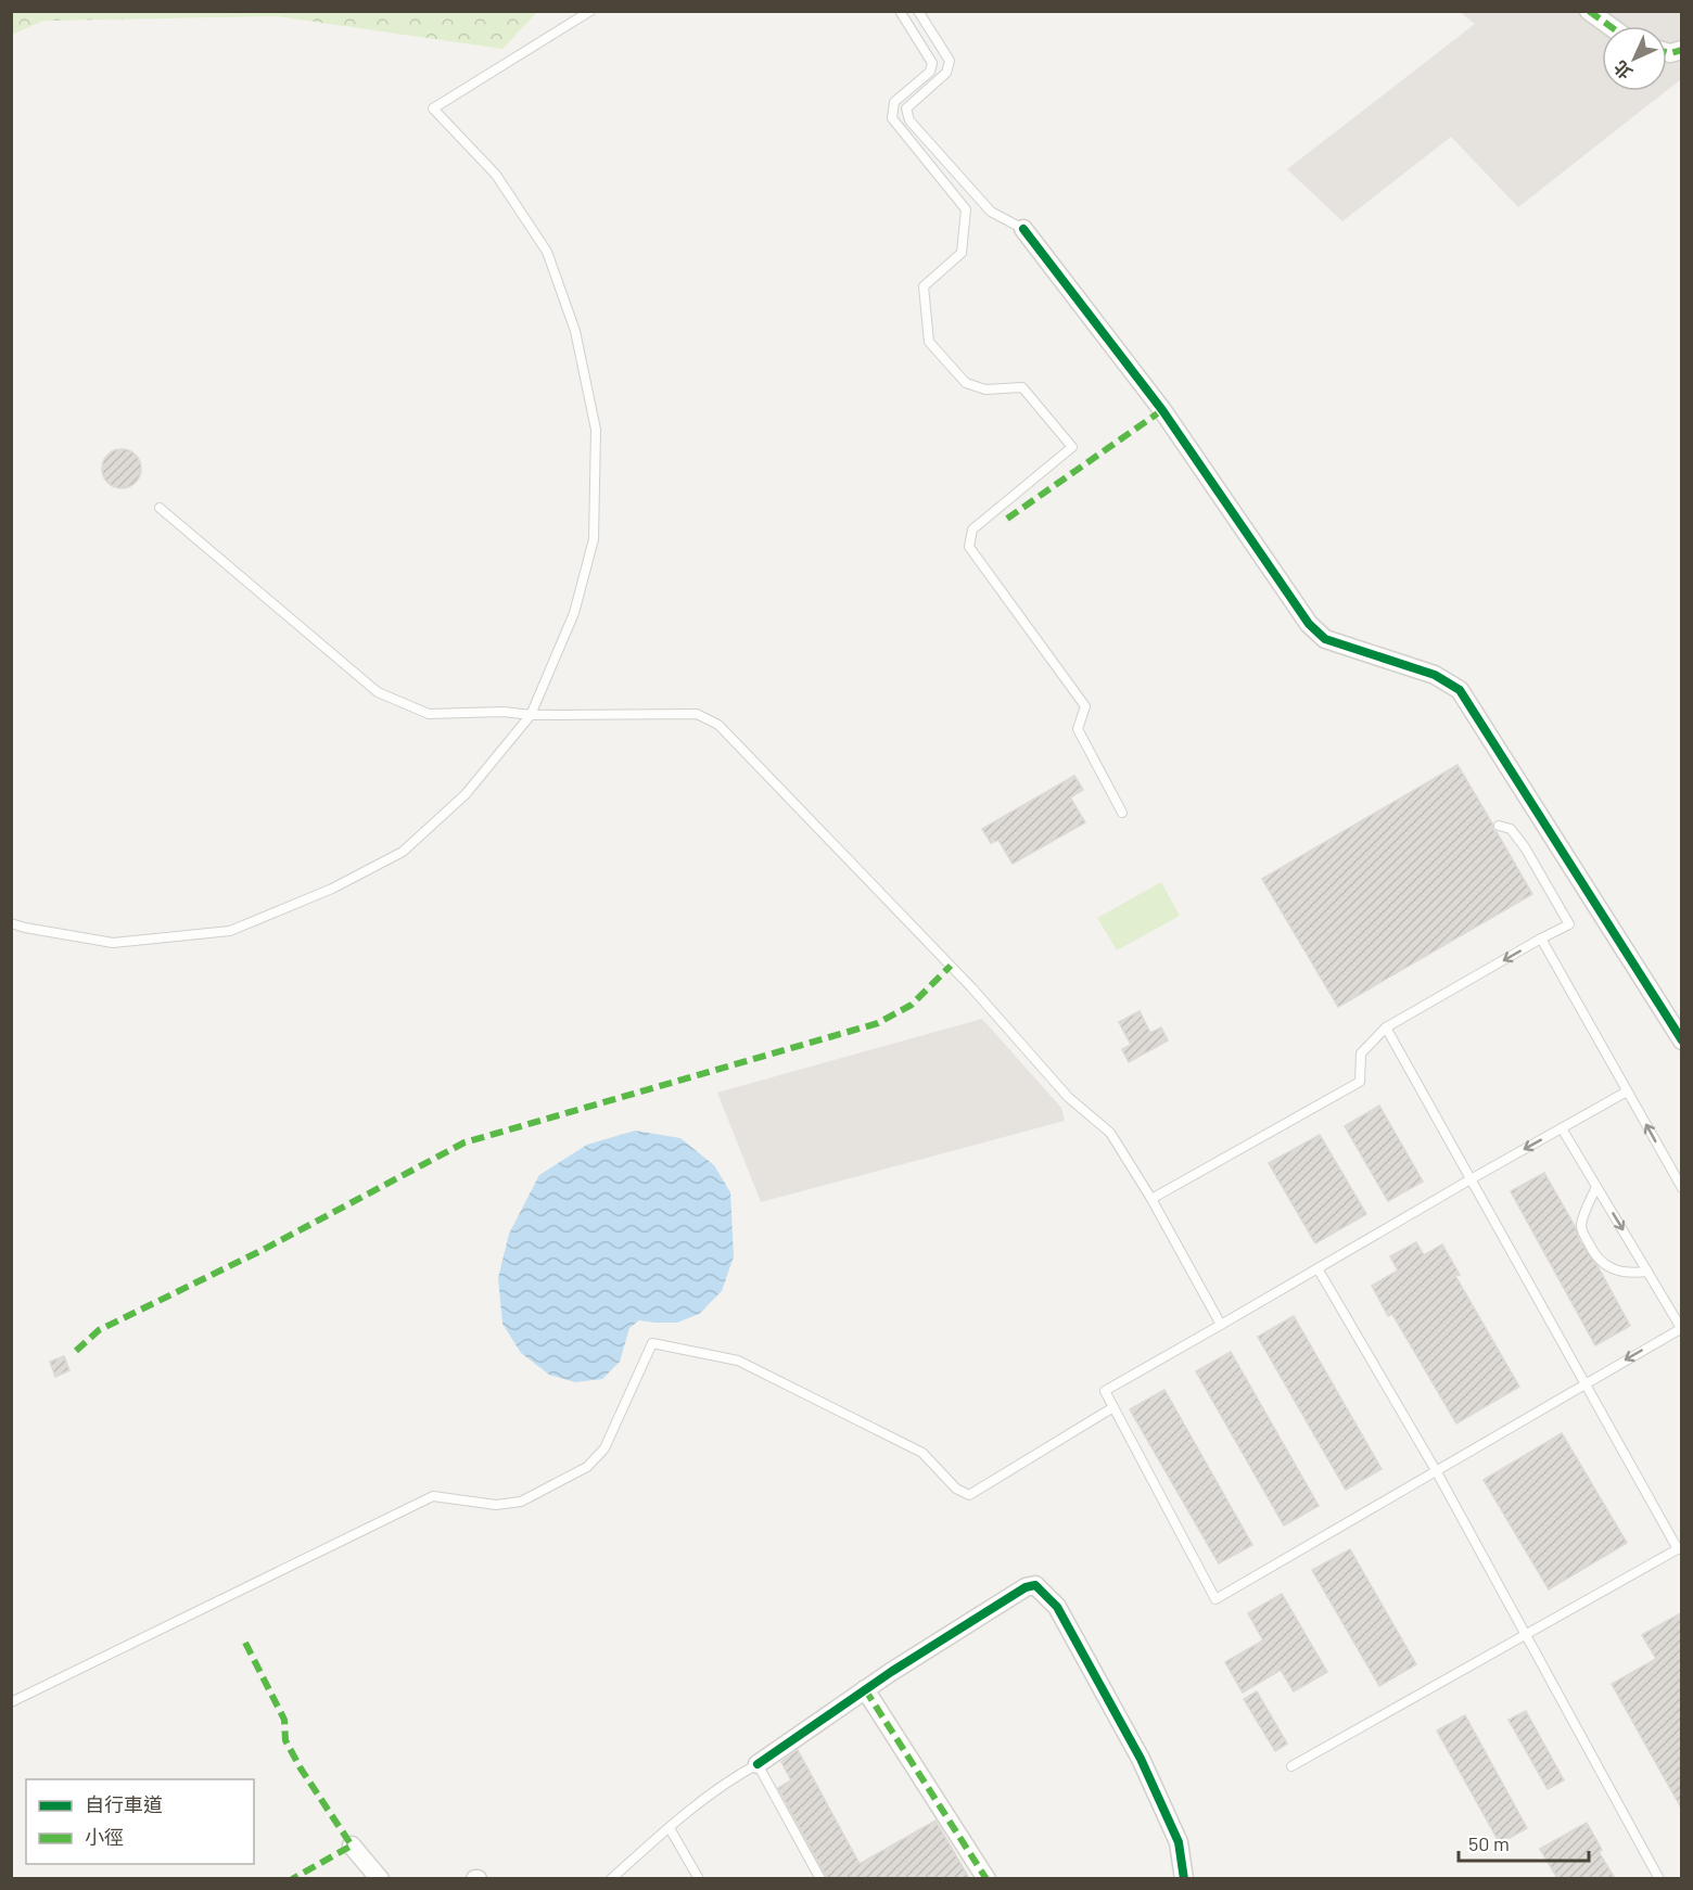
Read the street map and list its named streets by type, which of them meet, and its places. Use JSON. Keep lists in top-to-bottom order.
{
  "legend": ["自行車道", "小徑"],
  "scale_bar": "50 m",
  "north": "bottom left"
}
